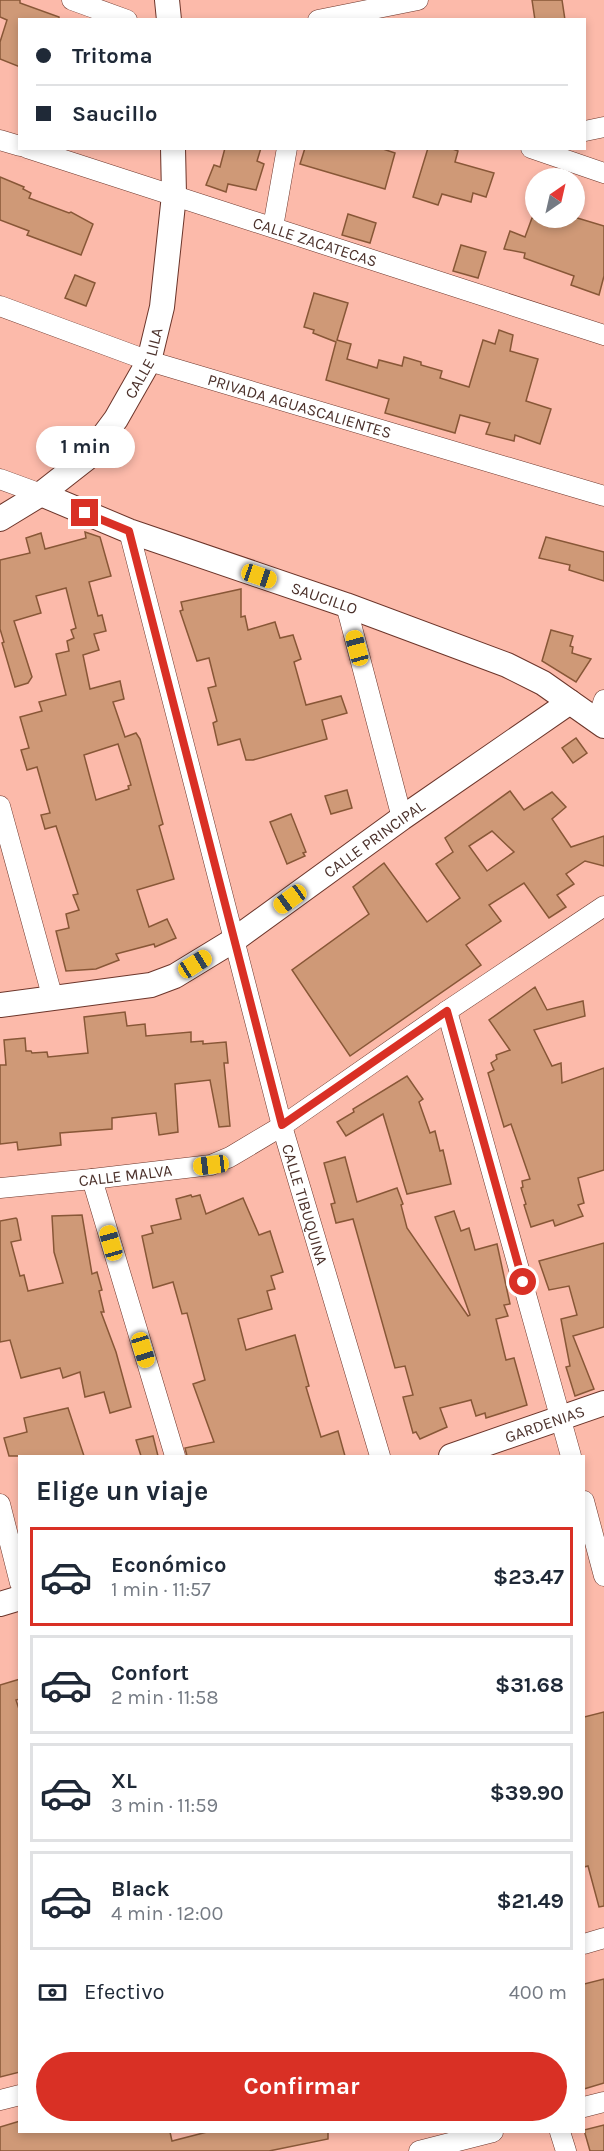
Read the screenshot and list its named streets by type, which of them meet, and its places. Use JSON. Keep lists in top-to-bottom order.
{
  "streets": {
    "street": [
      "CALLE ZACATECAS",
      "CALLE LILA",
      "PRIVADA AGUASCALIENTES",
      "SAUCILLO",
      "CALLE PRINCIPAL",
      "CALLE MALVA",
      "CALLE TIBUQUINA",
      "GARDENIAS"
    ]
  },
  "crossings": [
    ["CALLE ZACATECAS", "CALLE LILA"],
    ["CALLE LILA", "PRIVADA AGUASCALIENTES"],
    ["CALLE LILA", "SAUCILLO"],
    ["SAUCILLO", "CALLE PRINCIPAL"],
    ["SAUCILLO", "CALLE TIBUQUINA"],
    ["CALLE PRINCIPAL", "CALLE TIBUQUINA"],
    ["CALLE MALVA", "CALLE TIBUQUINA"]
  ],
  "north": "top right",
  "page": {
    "banner": ["Tritoma", "Saucillo"],
    "bubble": "1 min",
    "heading": "Elige un viaje",
    "list": [
      {
        "name": "Económico",
        "note": "1 min · 11:57",
        "value": "$23.47"
      },
      {
        "name": "Confort",
        "note": "2 min · 11:58",
        "value": "$31.68"
      },
      {
        "name": "XL",
        "note": "3 min · 11:59",
        "value": "$39.90"
      },
      {
        "name": "Black",
        "note": "4 min · 12:00",
        "value": "$21.49"
      }
    ],
    "pay": ["Efectivo", "400 m"],
    "buttons": "Confirmar"
  }
}
